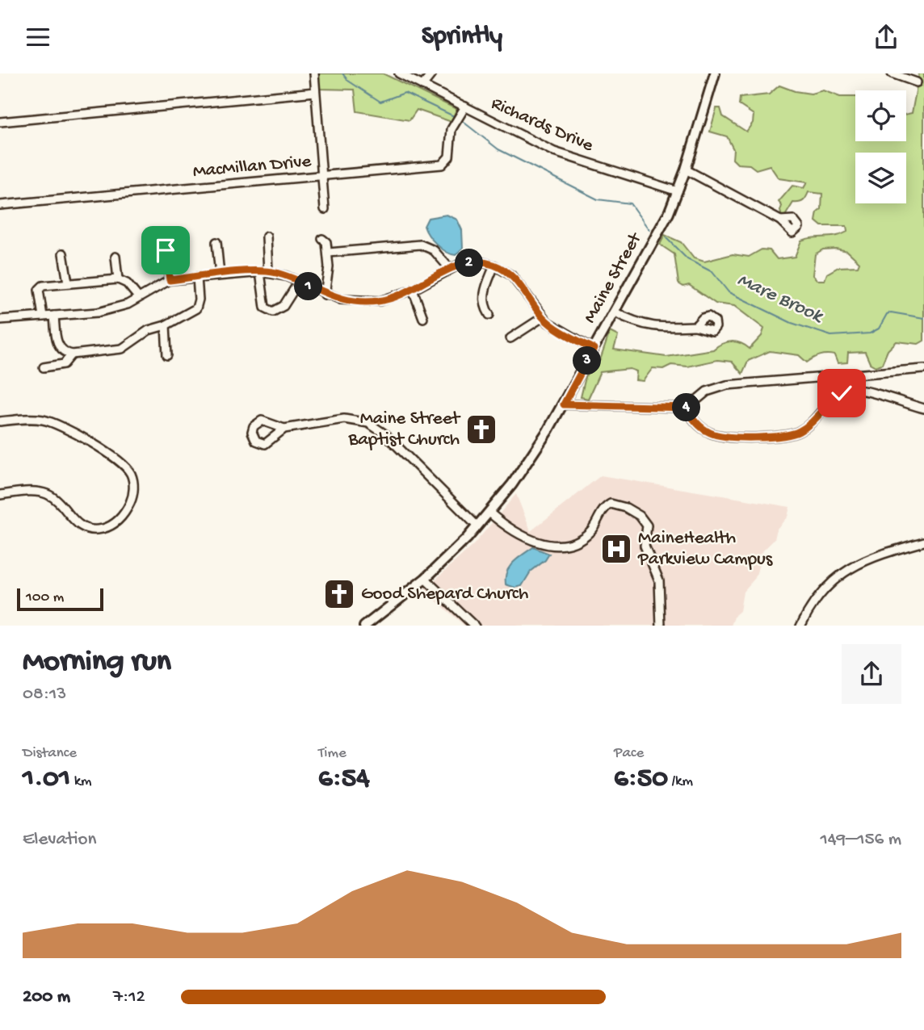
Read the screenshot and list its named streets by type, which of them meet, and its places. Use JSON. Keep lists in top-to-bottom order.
{
  "streets": {
    "street": ["Richards Drive", "MacMillan Drive", "Maine Street"]
  },
  "crossings": [
    ["Richards Drive", "MacMillan Drive"],
    ["Richards Drive", "Maine Street"]
  ],
  "water": ["Mare Brook"],
  "places": {
    "church": ["Maine Street Baptist Church", "Good Shepard Church"],
    "hospital": ["MaineHealth Parkview Campus"]
  },
  "scale_bar": "100 m",
  "page": {
    "header": "Sprintly",
    "pins": [
      "2",
      "1",
      "3",
      "4"
    ],
    "scale": "100 m",
    "heading": ["Morning run", "08:13"],
    "stats": [
      ["Distance", "1.01 km"],
      ["Time", "6:54"],
      ["Pace", "6:50 /km"]
    ],
    "chart": ["Elevation", "149–156 m"],
    "list": [
      {
        "name": "200 m",
        "note": "7:12"
      }
    ]
  }
}
